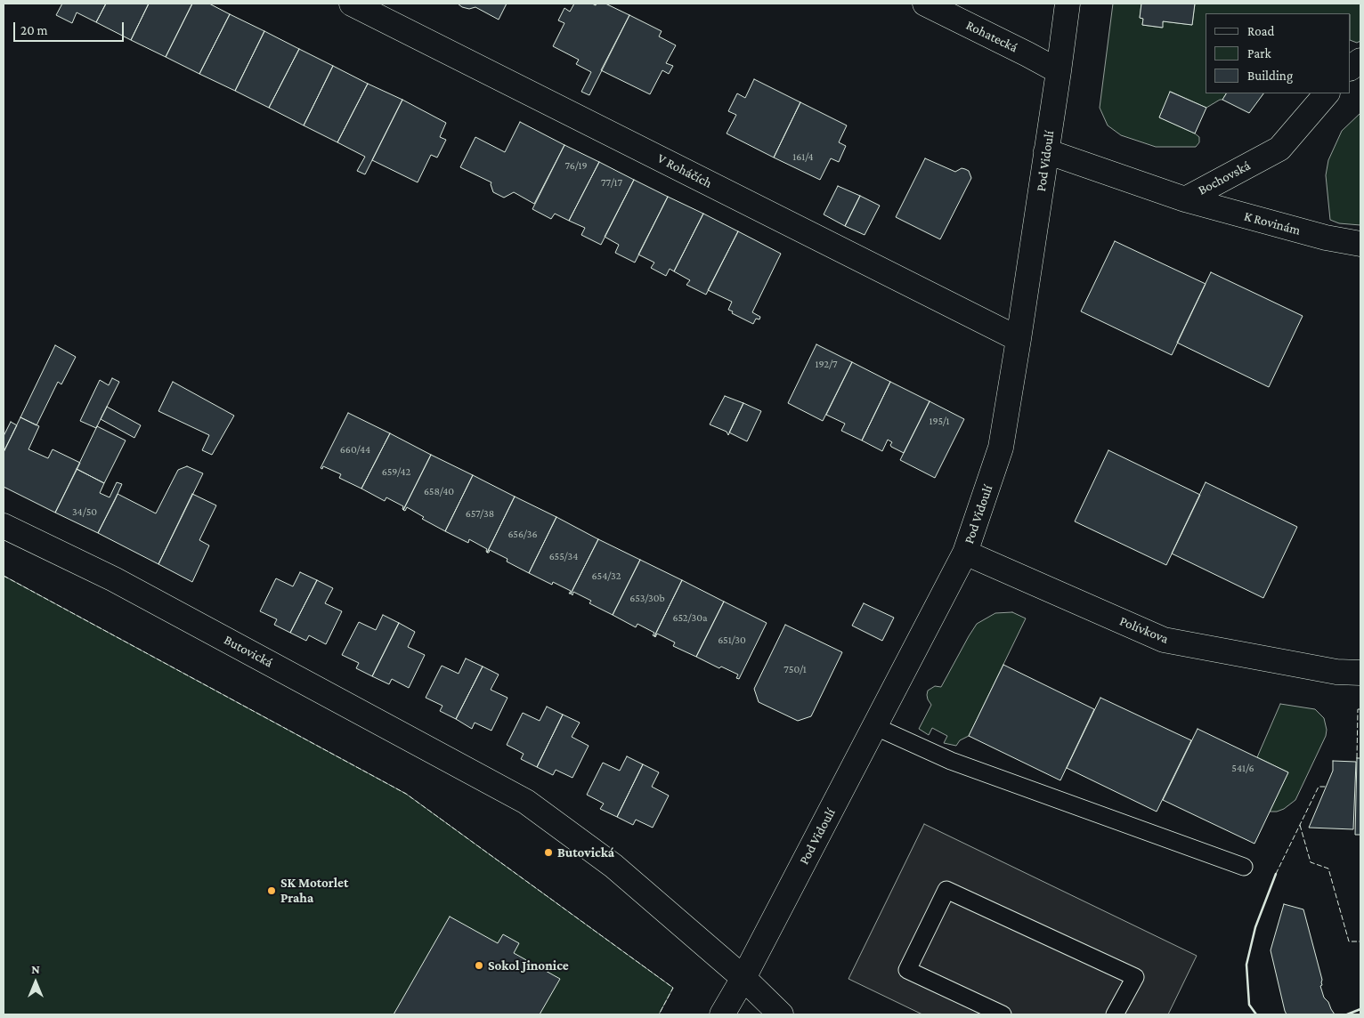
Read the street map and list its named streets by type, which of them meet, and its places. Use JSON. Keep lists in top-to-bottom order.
{
  "streets": {
    "street": [
      "Rohatecká",
      "Pod Vidoulí",
      "V Roháčích",
      "Bochovská",
      "K Rovinám",
      "Polívkova",
      "Butovická"
    ]
  },
  "crossings": [
    ["Rohatecká", "Pod Vidoulí"],
    ["Pod Vidoulí", "V Roháčích"],
    ["Pod Vidoulí", "Bochovská"],
    ["Pod Vidoulí", "Polívkova"],
    ["Pod Vidoulí", "Butovická"],
    ["Bochovská", "K Rovinám"]
  ],
  "places": ["Butovická", "SK Motorlet Praha", "Sokol Jinonice"],
  "house_numbers": [
    "161/4",
    "76/19",
    "77/17",
    "192/7",
    "195/1",
    "660/44",
    "659/42",
    "658/40",
    "34/50",
    "657/38",
    "656/36",
    "655/34",
    "654/32",
    "653/30b",
    "652/30a",
    "651/30",
    "750/1",
    "541/6"
  ],
  "legend": ["Road", "Park", "Building"],
  "scale_bar": "20 m",
  "north": "top"
}
